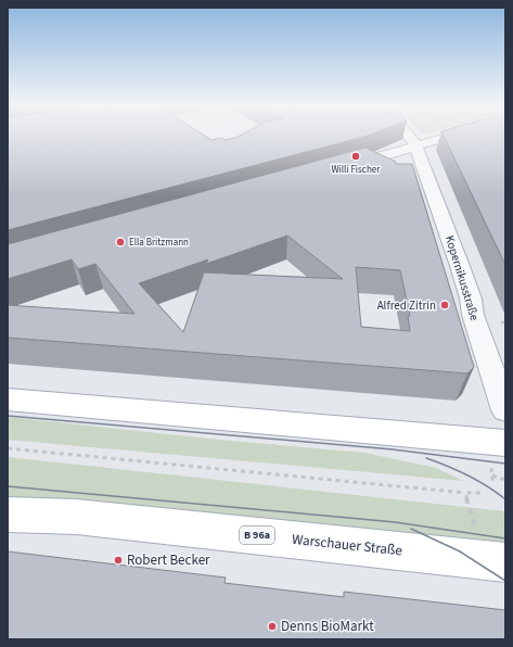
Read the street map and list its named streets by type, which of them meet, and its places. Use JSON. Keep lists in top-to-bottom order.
{
  "streets": {
    "main road": ["B 96a", "Warschauer Straße"],
    "street": ["Kopernikusstraße"]
  },
  "places": [
    "Willi Fischer",
    "Ella Britzmann",
    "Alfred Zitrin",
    "Robert Becker",
    "Denns BioMarkt"
  ]
}
